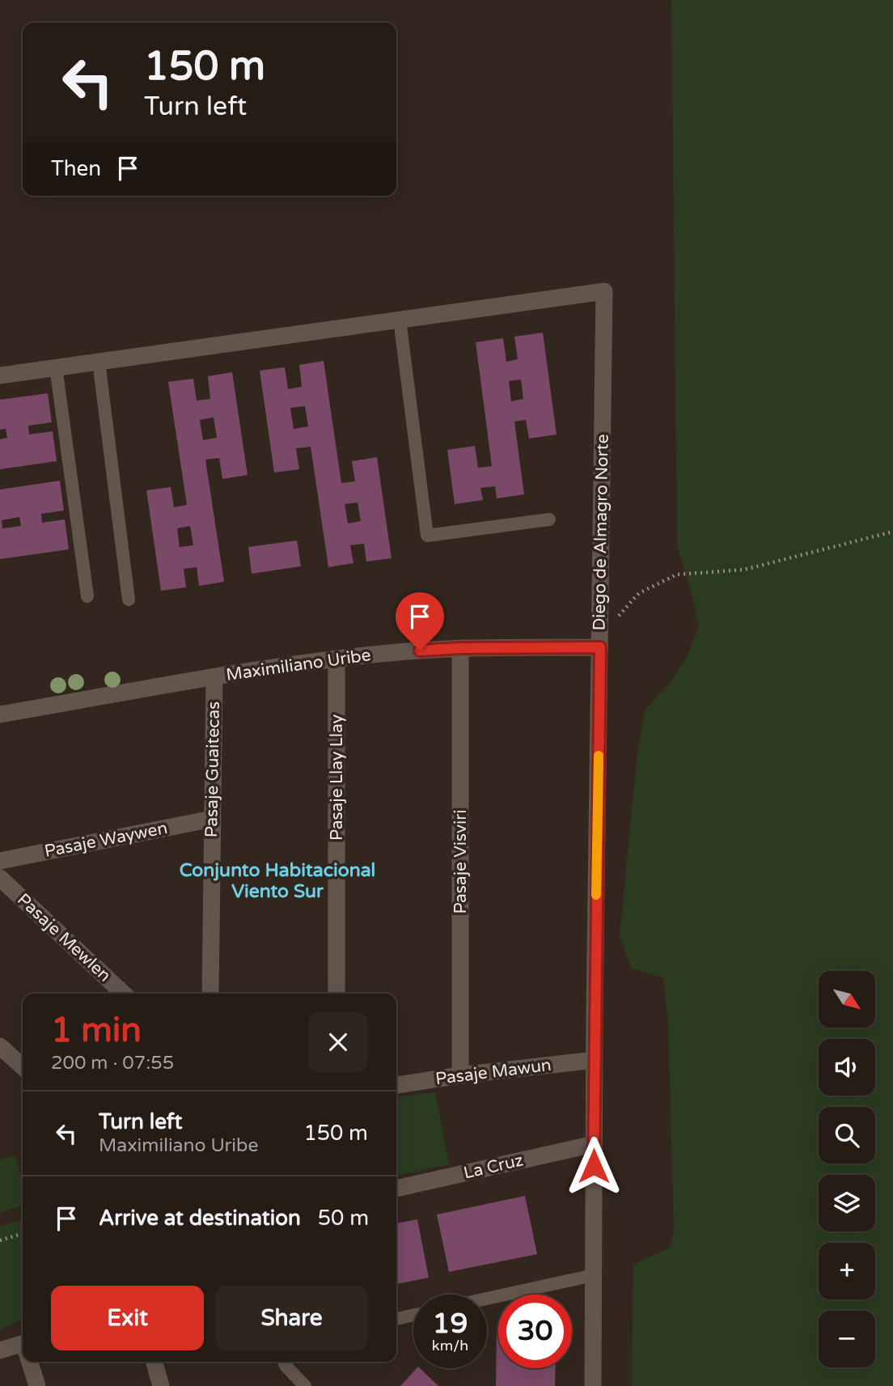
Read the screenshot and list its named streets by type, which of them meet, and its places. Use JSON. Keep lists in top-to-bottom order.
{
  "streets": {
    "street": [
      "Diego de Almagro Norte",
      "Maximiliano Uribe",
      "Pasaje Guaitecas",
      "Pasaje Llay Llay",
      "Pasaje Waywen",
      "Pasaje Visviri",
      "Pasaje Mewlen",
      "Pasaje Mawun",
      "La Cruz"
    ]
  },
  "crossings": [
    ["Diego de Almagro Norte", "Maximiliano Uribe"],
    ["Diego de Almagro Norte", "Pasaje Mawun"],
    ["Diego de Almagro Norte", "La Cruz"],
    ["Maximiliano Uribe", "Pasaje Guaitecas"],
    ["Maximiliano Uribe", "Pasaje Llay Llay"],
    ["Maximiliano Uribe", "Pasaje Visviri"],
    ["Pasaje Guaitecas", "Pasaje Waywen"],
    ["Pasaje Visviri", "Pasaje Mawun"]
  ],
  "districts": ["Conjunto Habitacional Viento Sur"],
  "north": "bottom right",
  "page": {
    "turn": ["150 m", "Turn left"],
    "then": "Then",
    "map_buttons": ["+", "−"],
    "heading": ["1 min", "200 m · 07:55"],
    "list": [
      {
        "name": "Turn left",
        "note": "Maximiliano Uribe",
        "value": "150 m"
      },
      {
        "name": "Arrive at destination",
        "value": "50 m"
      }
    ],
    "buttons": ["Exit", "Share"],
    "speed": "19 km/h",
    "limit": "30"
  }
}
